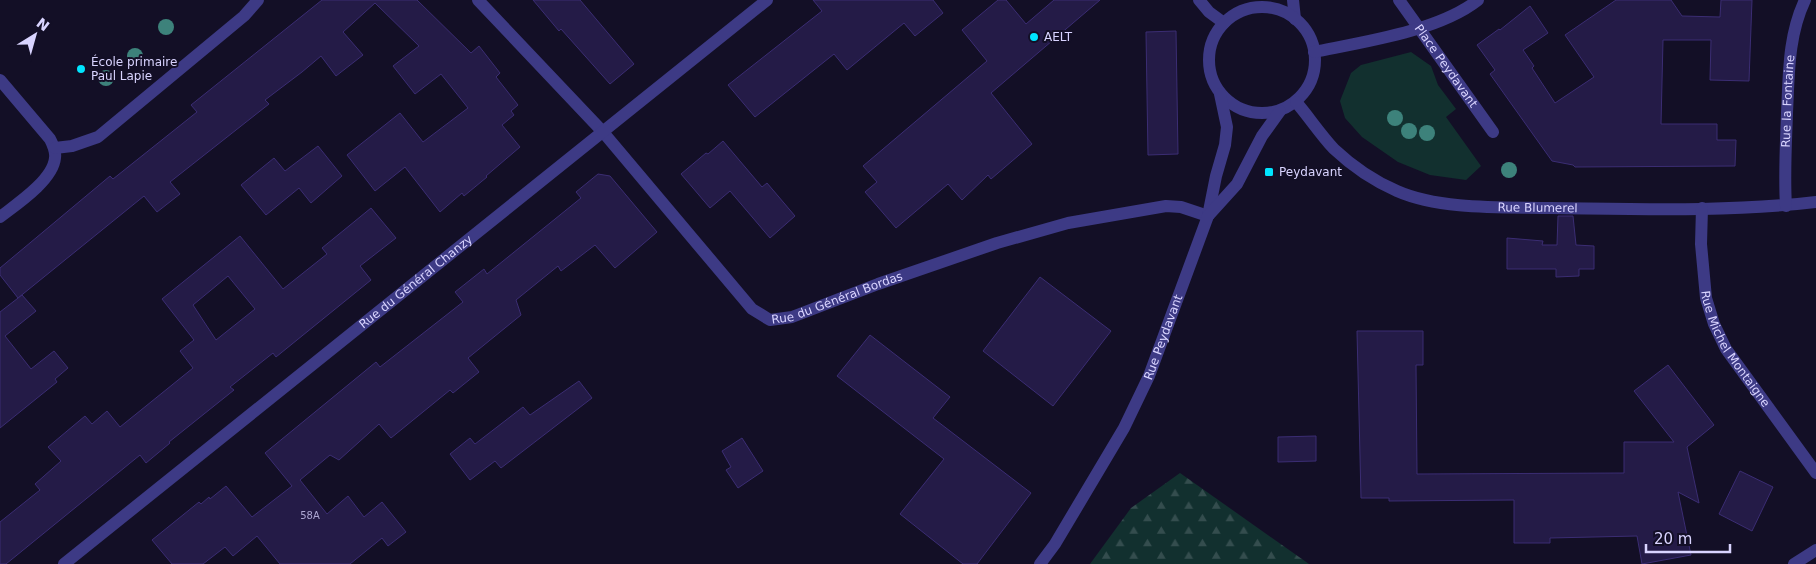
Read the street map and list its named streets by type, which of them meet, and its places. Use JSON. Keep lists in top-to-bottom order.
{
  "streets": {
    "street": [
      "Place Peydavant",
      "Rue la Fontaine",
      "Rue Blumerel",
      "Rue du Général Chanzy",
      "Rue du Général Bordas",
      "Rue Peydavant",
      "Rue Michel Montaigne"
    ]
  },
  "crossings": [
    ["Rue la Fontaine", "Rue Blumerel"],
    ["Rue Blumerel", "Rue Peydavant"],
    ["Rue Blumerel", "Rue Michel Montaigne"],
    ["Rue du Général Chanzy", "Rue du Général Bordas"],
    ["Rue du Général Bordas", "Rue Peydavant"]
  ],
  "places": {
    "other": ["AELT", "École primaire Paul Lapie"],
    "transit": ["Peydavant"]
  },
  "house_numbers": ["58A"],
  "scale_bar": "20 m",
  "north": "top right"
}
